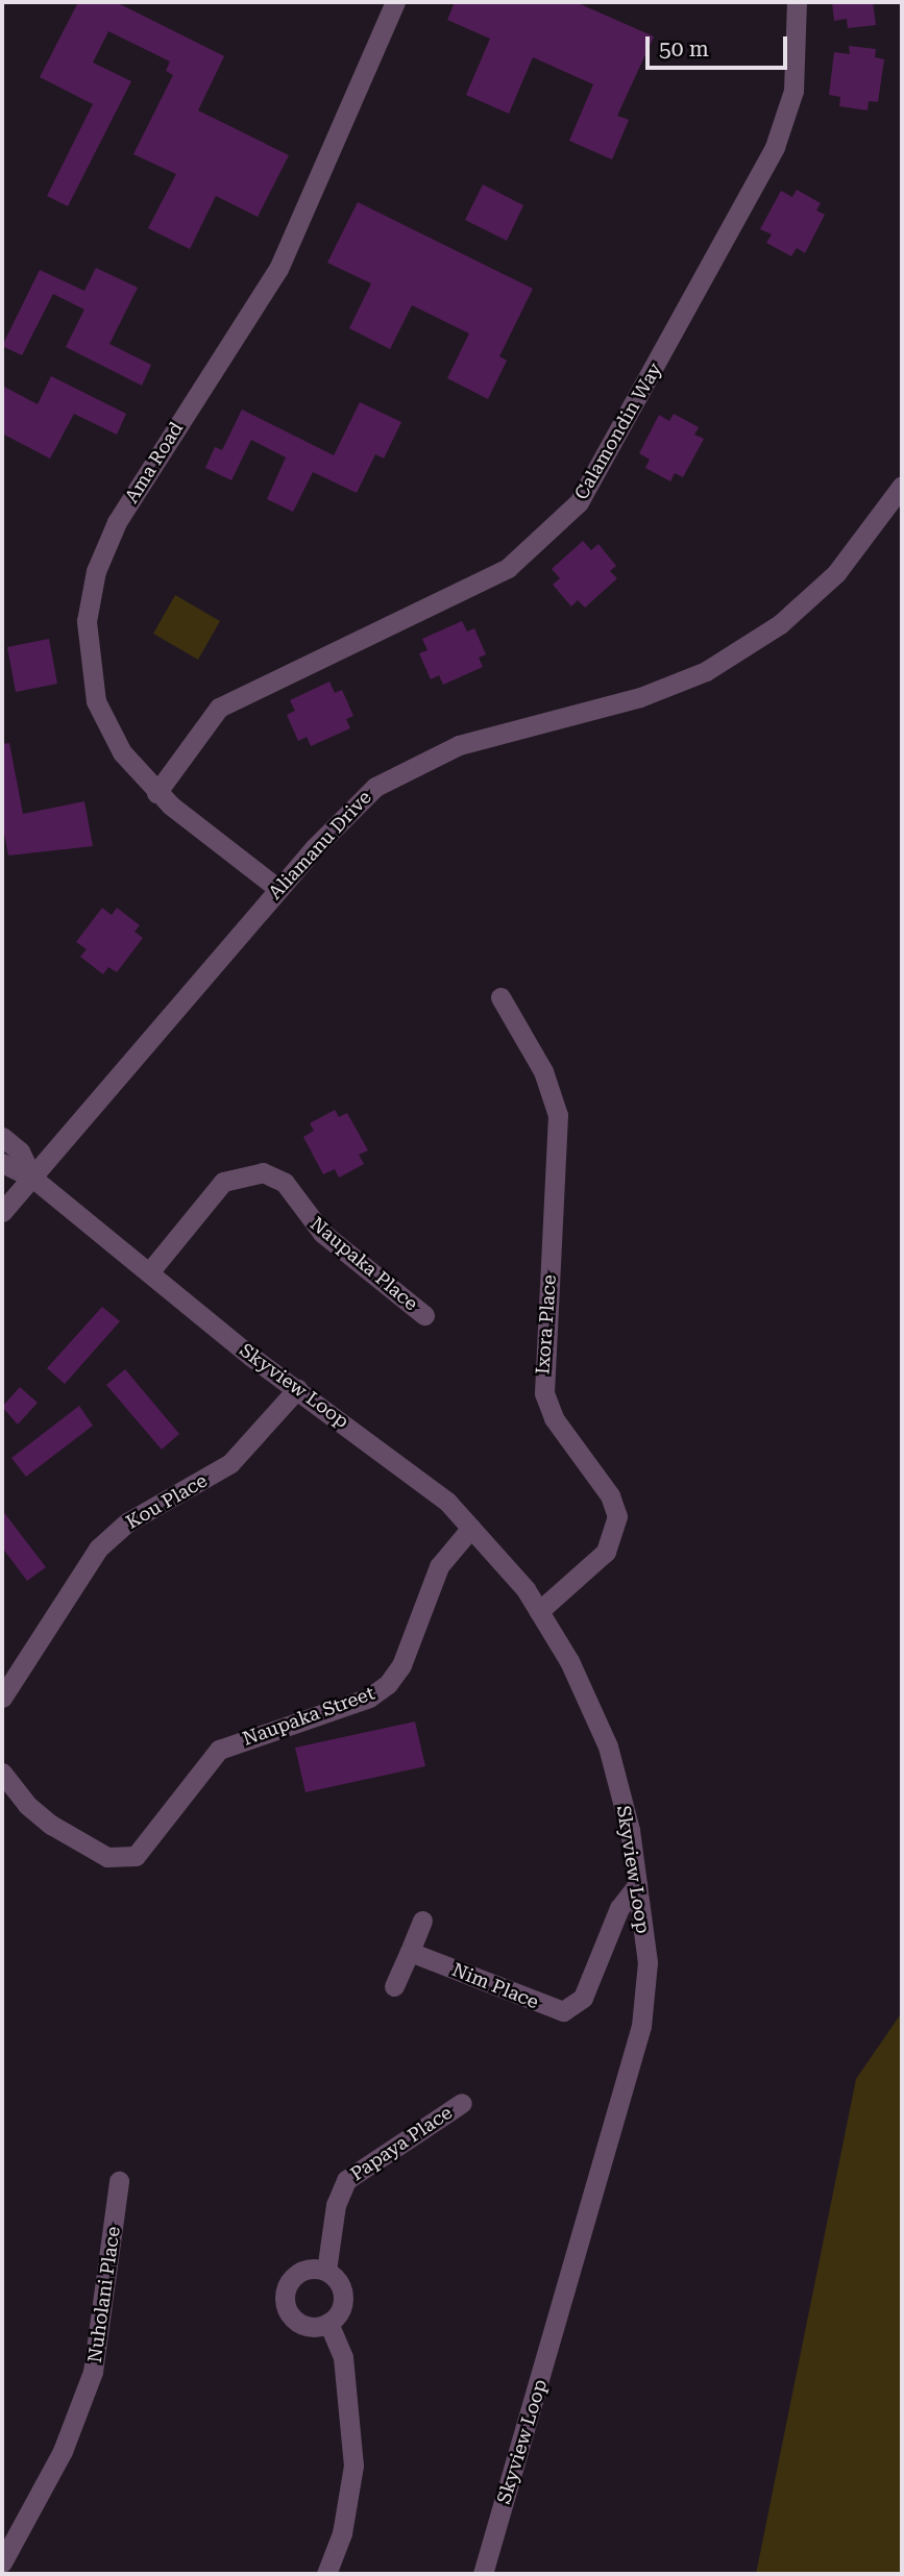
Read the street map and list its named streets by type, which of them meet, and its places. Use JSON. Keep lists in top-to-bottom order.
{
  "streets": {
    "street": [
      "Calamondin Way",
      "Ama Road",
      "Aliamanu Drive",
      "Naupaka Place",
      "Ixora Place",
      "Skyview Loop",
      "Kou Place",
      "Naupaka Street",
      "Nim Place",
      "Papaya Place",
      "Nuholani Place"
    ]
  },
  "crossings": [
    ["Calamondin Way", "Ama Road"],
    ["Ama Road", "Aliamanu Drive"],
    ["Aliamanu Drive", "Skyview Loop"],
    ["Naupaka Place", "Skyview Loop"],
    ["Ixora Place", "Skyview Loop"],
    ["Skyview Loop", "Kou Place"],
    ["Skyview Loop", "Naupaka Street"],
    ["Skyview Loop", "Nim Place"]
  ],
  "scale_bar": "50 m"
}
